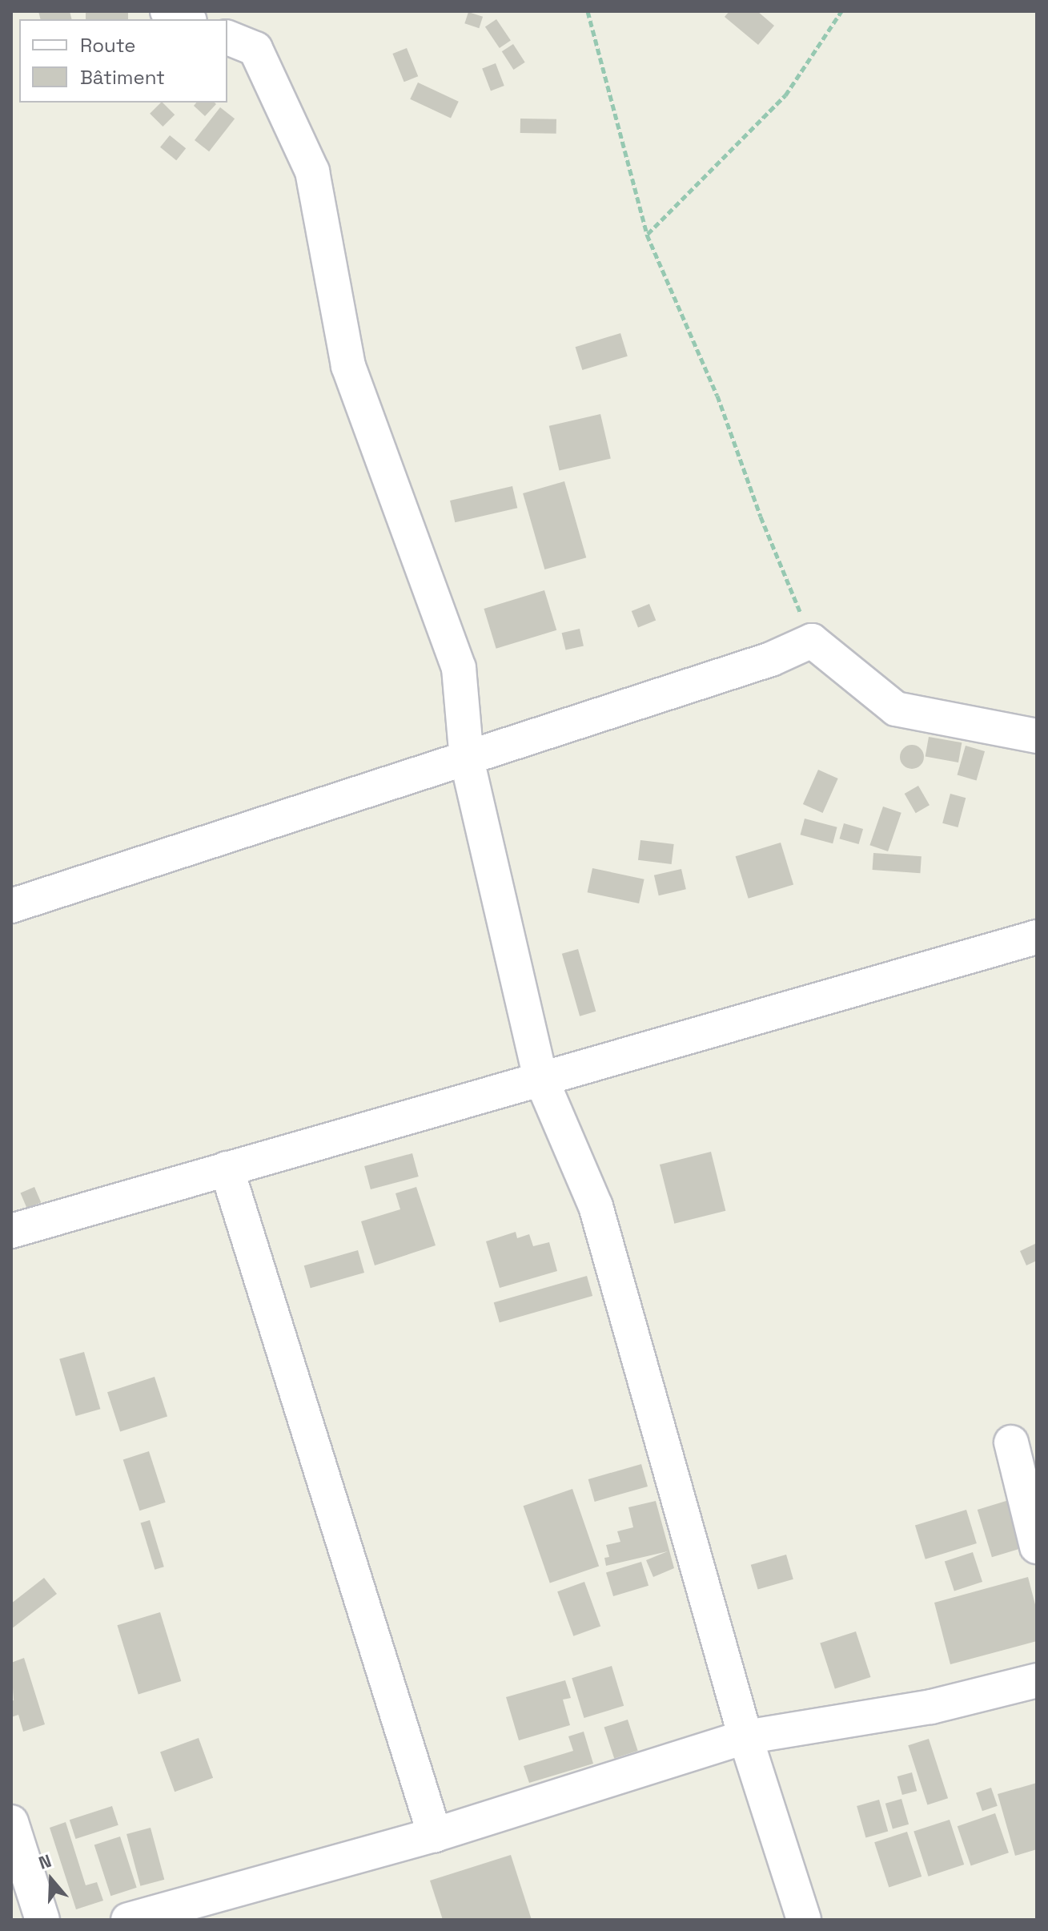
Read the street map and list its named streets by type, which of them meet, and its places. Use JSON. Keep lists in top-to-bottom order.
{
  "legend": ["Route", "Bâtiment"],
  "north": "top"
}
